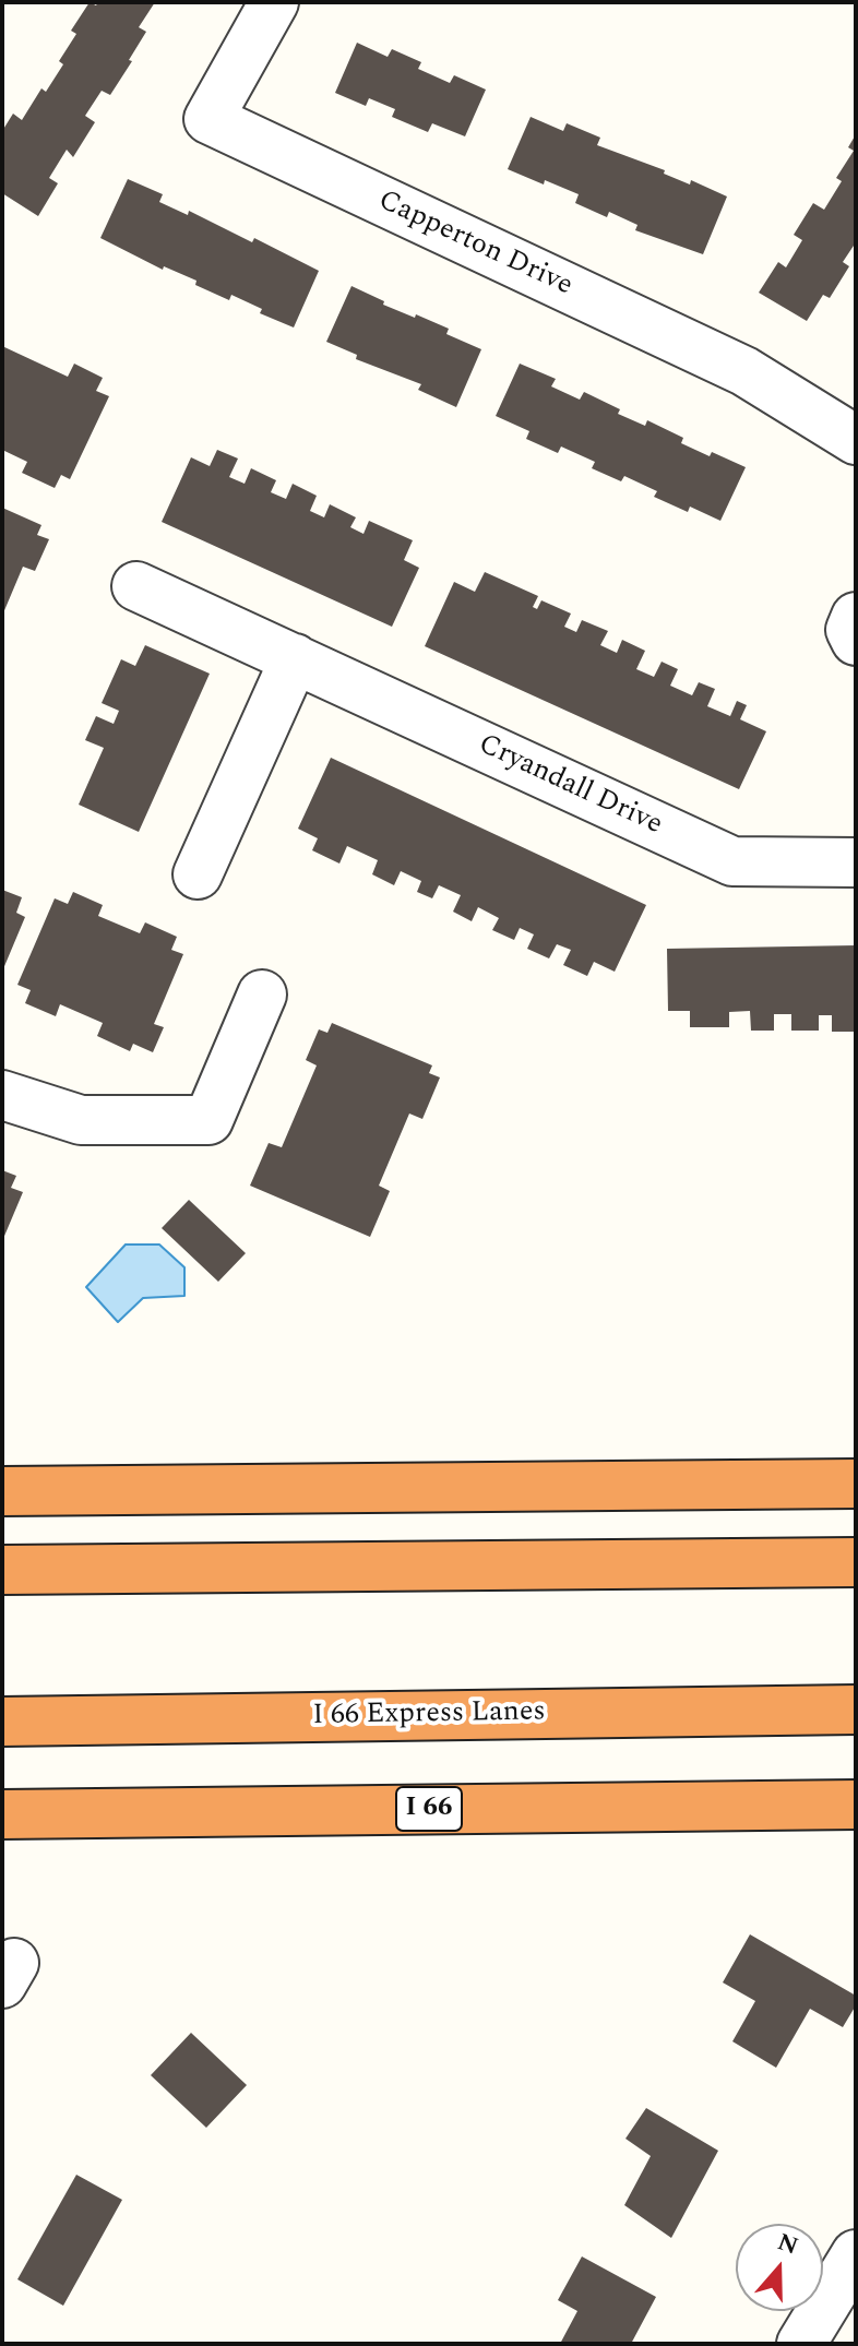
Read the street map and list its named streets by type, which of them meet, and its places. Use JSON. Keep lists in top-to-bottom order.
{
  "streets": {
    "highway": ["I 66 Express Lanes", "I 66"],
    "street": ["Capperton Drive", "Cryandall Drive"]
  },
  "north": "top"
}
